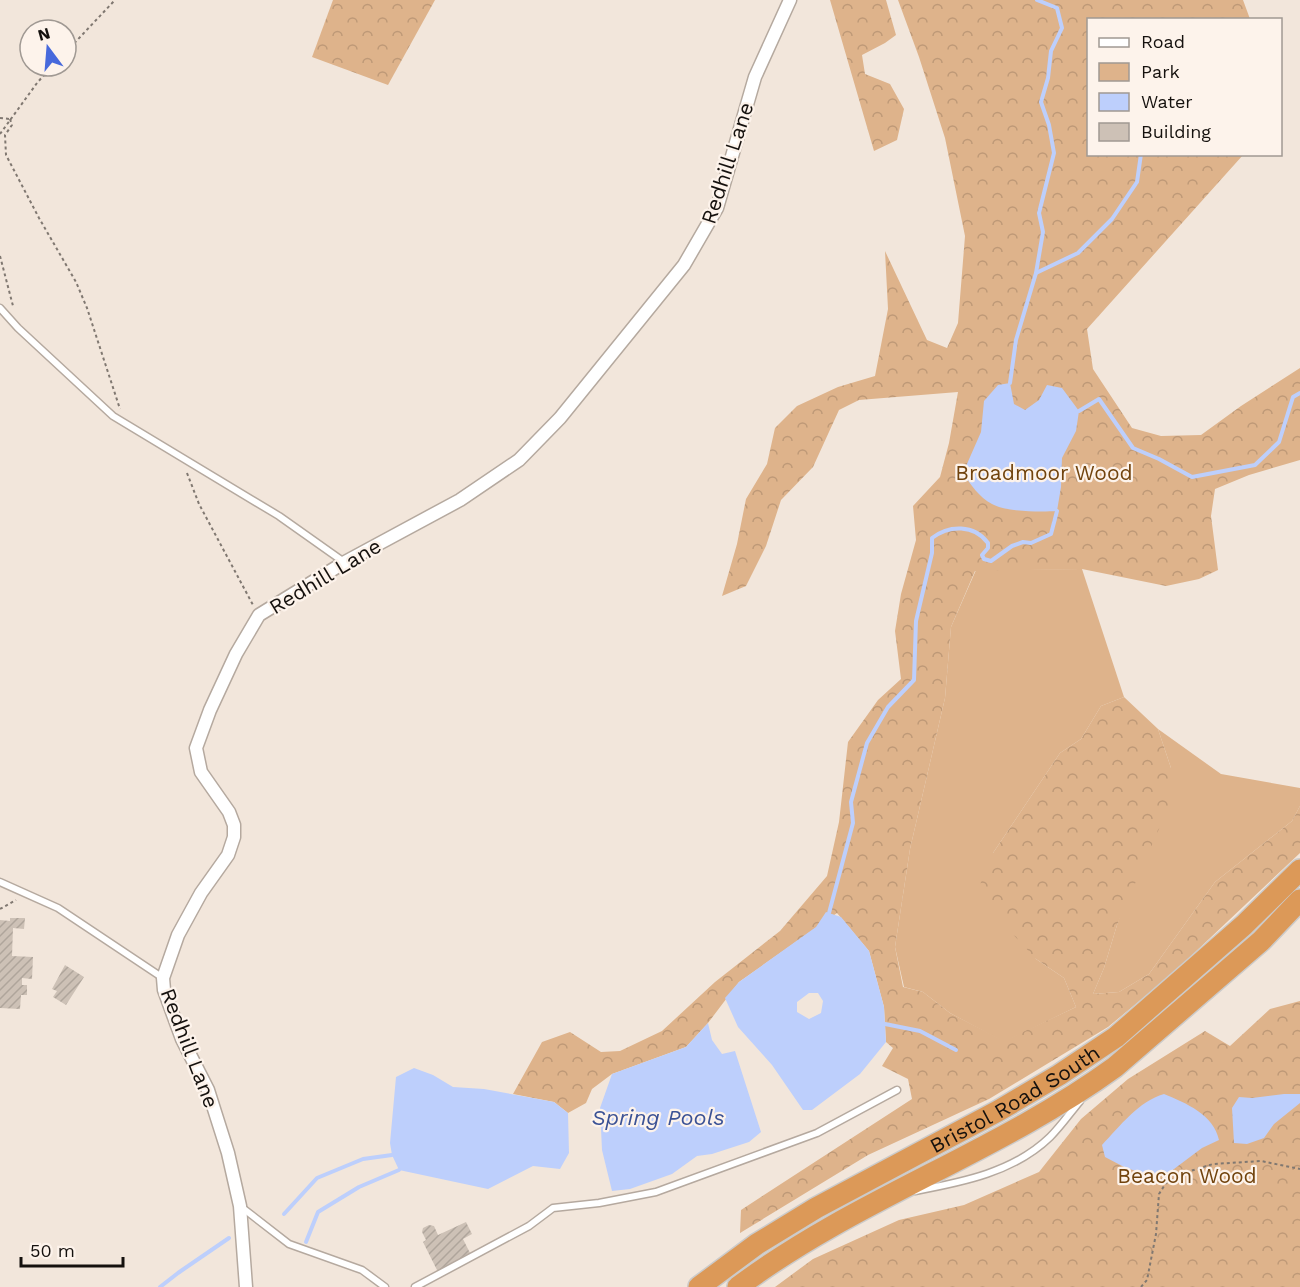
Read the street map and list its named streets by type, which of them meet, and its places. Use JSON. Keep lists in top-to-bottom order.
{
  "streets": {
    "highway": ["Bristol Road South"],
    "street": ["Redhill Lane"]
  },
  "water": ["Spring Pools"],
  "parks": ["Broadmoor Wood", "Beacon Wood"],
  "legend": [
    "Road",
    "Park",
    "Water",
    "Building"
  ],
  "scale_bar": "50 m",
  "north": "top"
}
